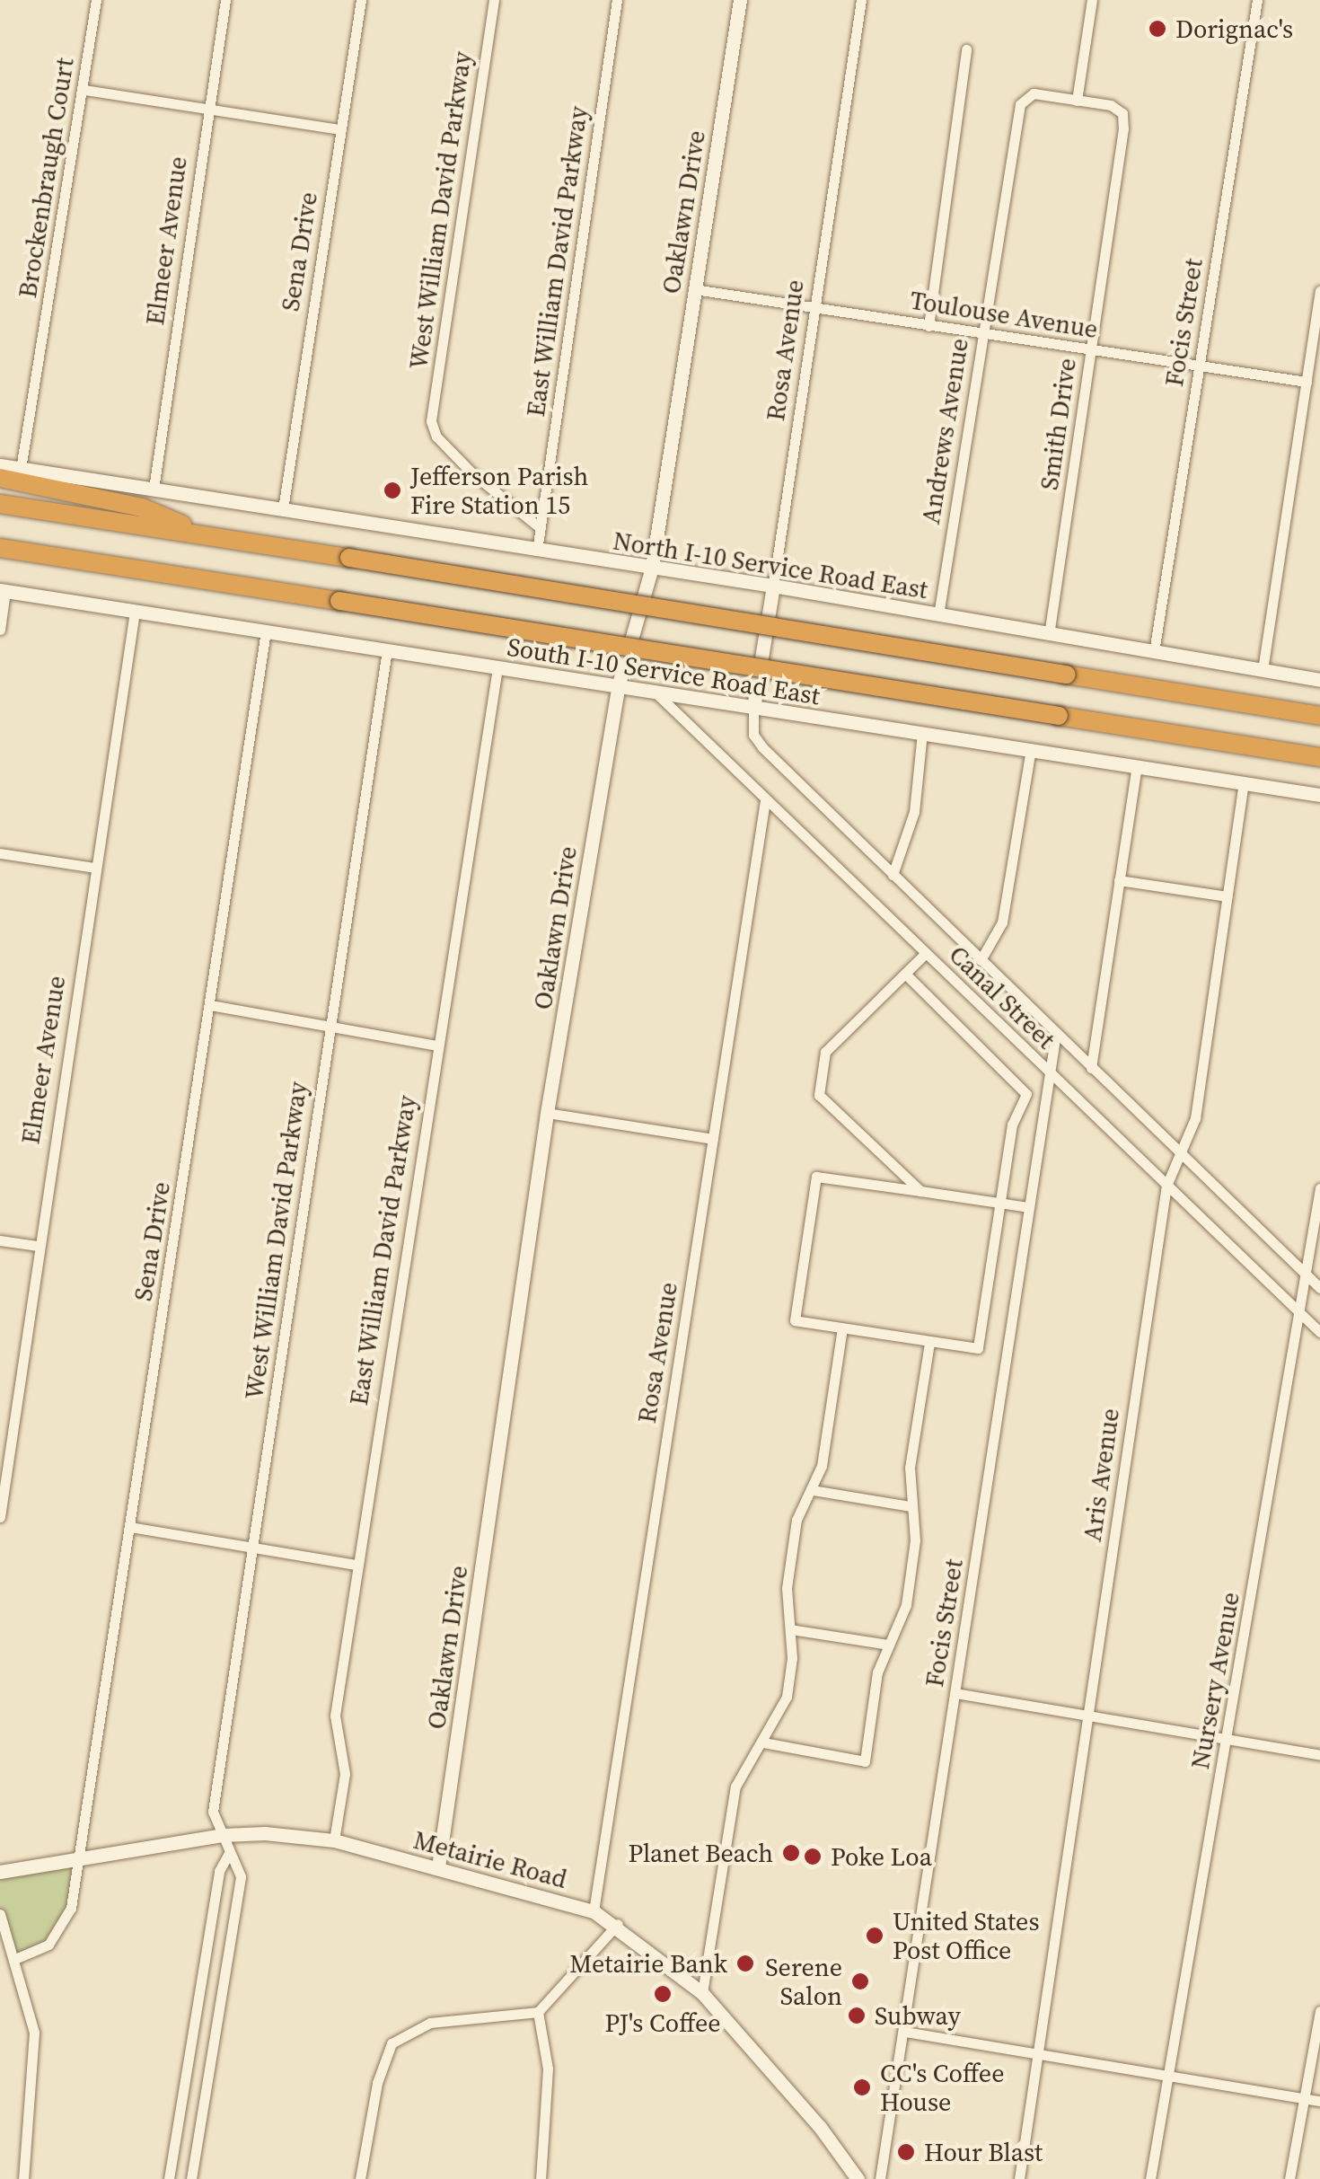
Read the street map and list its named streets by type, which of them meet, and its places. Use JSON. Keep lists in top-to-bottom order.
{
  "streets": {
    "street": [
      "Brockenbraugh Court",
      "West William David Parkway",
      "Oaklawn Drive",
      "Elmeer Avenue",
      "Sena Drive",
      "East William David Parkway",
      "Toulouse Avenue",
      "Focis Street",
      "Rosa Avenue",
      "Smith Drive",
      "Andrews Avenue",
      "North I-10 Service Road East",
      "South I-10 Service Road East",
      "Canal Street",
      "Aris Avenue",
      "Nursery Avenue",
      "Metairie Road"
    ]
  },
  "crossings": [
    ["Brockenbraugh Court", "North I-10 Service Road East"],
    ["West William David Parkway", "East William David Parkway"],
    ["West William David Parkway", "South I-10 Service Road East"],
    ["West William David Parkway", "Metairie Road"],
    ["Oaklawn Drive", "Toulouse Avenue"],
    ["Oaklawn Drive", "North I-10 Service Road East"],
    ["Oaklawn Drive", "South I-10 Service Road East"],
    ["Oaklawn Drive", "Metairie Road"],
    ["Elmeer Avenue", "North I-10 Service Road East"],
    ["Elmeer Avenue", "South I-10 Service Road East"],
    ["Sena Drive", "North I-10 Service Road East"],
    ["Sena Drive", "South I-10 Service Road East"],
    ["Sena Drive", "Metairie Road"],
    ["East William David Parkway", "South I-10 Service Road East"],
    ["East William David Parkway", "Metairie Road"],
    ["Toulouse Avenue", "Focis Street"],
    ["Toulouse Avenue", "Rosa Avenue"],
    ["Toulouse Avenue", "Smith Drive"],
    ["Toulouse Avenue", "Andrews Avenue"],
    ["Focis Street", "North I-10 Service Road East"],
    ["Focis Street", "Canal Street"],
    ["Rosa Avenue", "North I-10 Service Road East"],
    ["Rosa Avenue", "South I-10 Service Road East"],
    ["Rosa Avenue", "Canal Street"],
    ["Rosa Avenue", "Metairie Road"],
    ["Smith Drive", "Andrews Avenue"],
    ["Smith Drive", "North I-10 Service Road East"],
    ["Andrews Avenue", "North I-10 Service Road East"],
    ["South I-10 Service Road East", "Canal Street"],
    ["South I-10 Service Road East", "Aris Avenue"],
    ["Canal Street", "Aris Avenue"],
    ["Canal Street", "Nursery Avenue"]
  ],
  "places": [
    "Dorignac's",
    "Jefferson Parish Fire Station 15",
    "Planet Beach",
    "Poke Loa",
    "United States Post Office",
    "Metairie Bank",
    "Serene Salon",
    "PJ's Coffee",
    "Subway",
    "CC's Coffee House",
    "Hour Blast"
  ]
}
